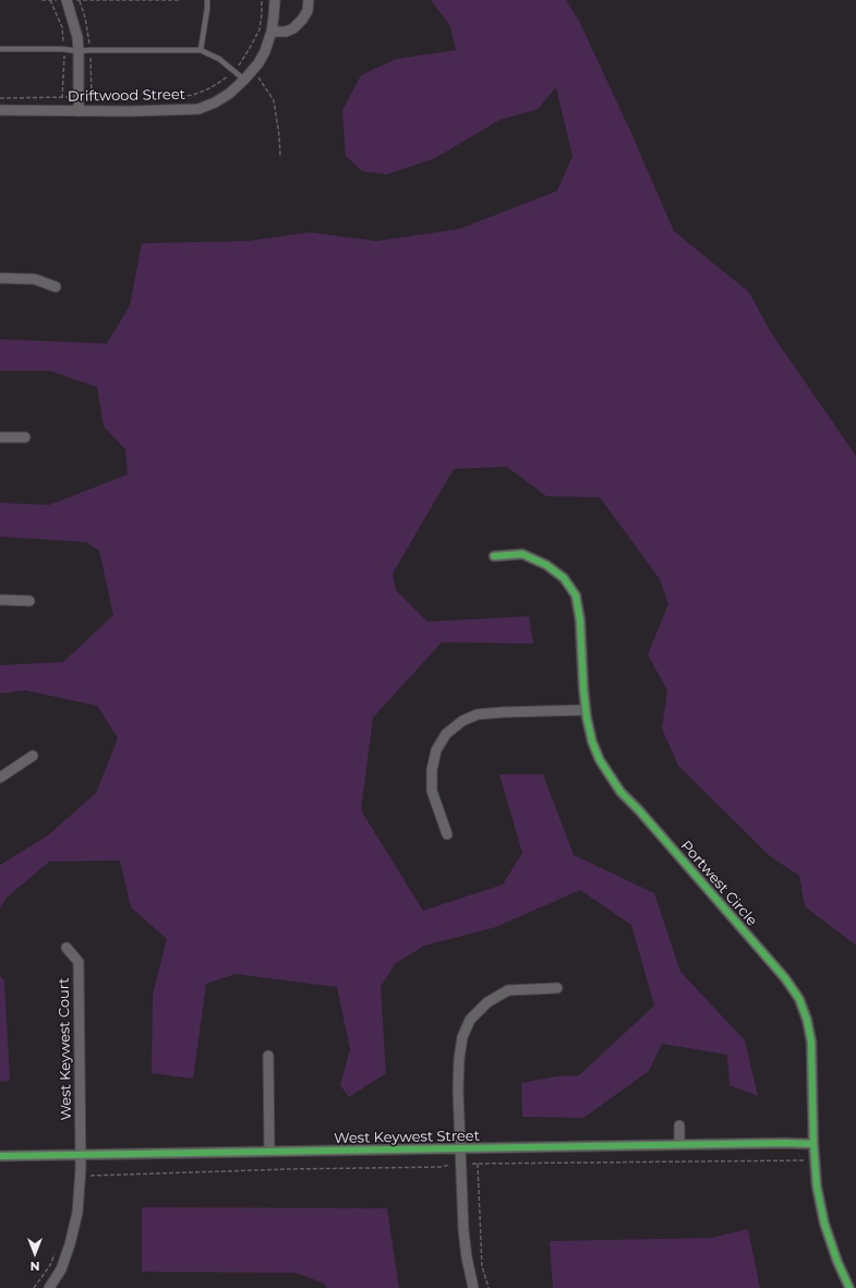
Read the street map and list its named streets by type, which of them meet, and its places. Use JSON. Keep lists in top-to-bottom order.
{
  "streets": {
    "street": [
      "Driftwood Street",
      "Portwest Circle",
      "West Keywest Court",
      "West Keywest Street"
    ]
  },
  "crossings": [
    ["Portwest Circle", "West Keywest Street"],
    ["West Keywest Court", "West Keywest Street"]
  ],
  "north": "bottom"
}
